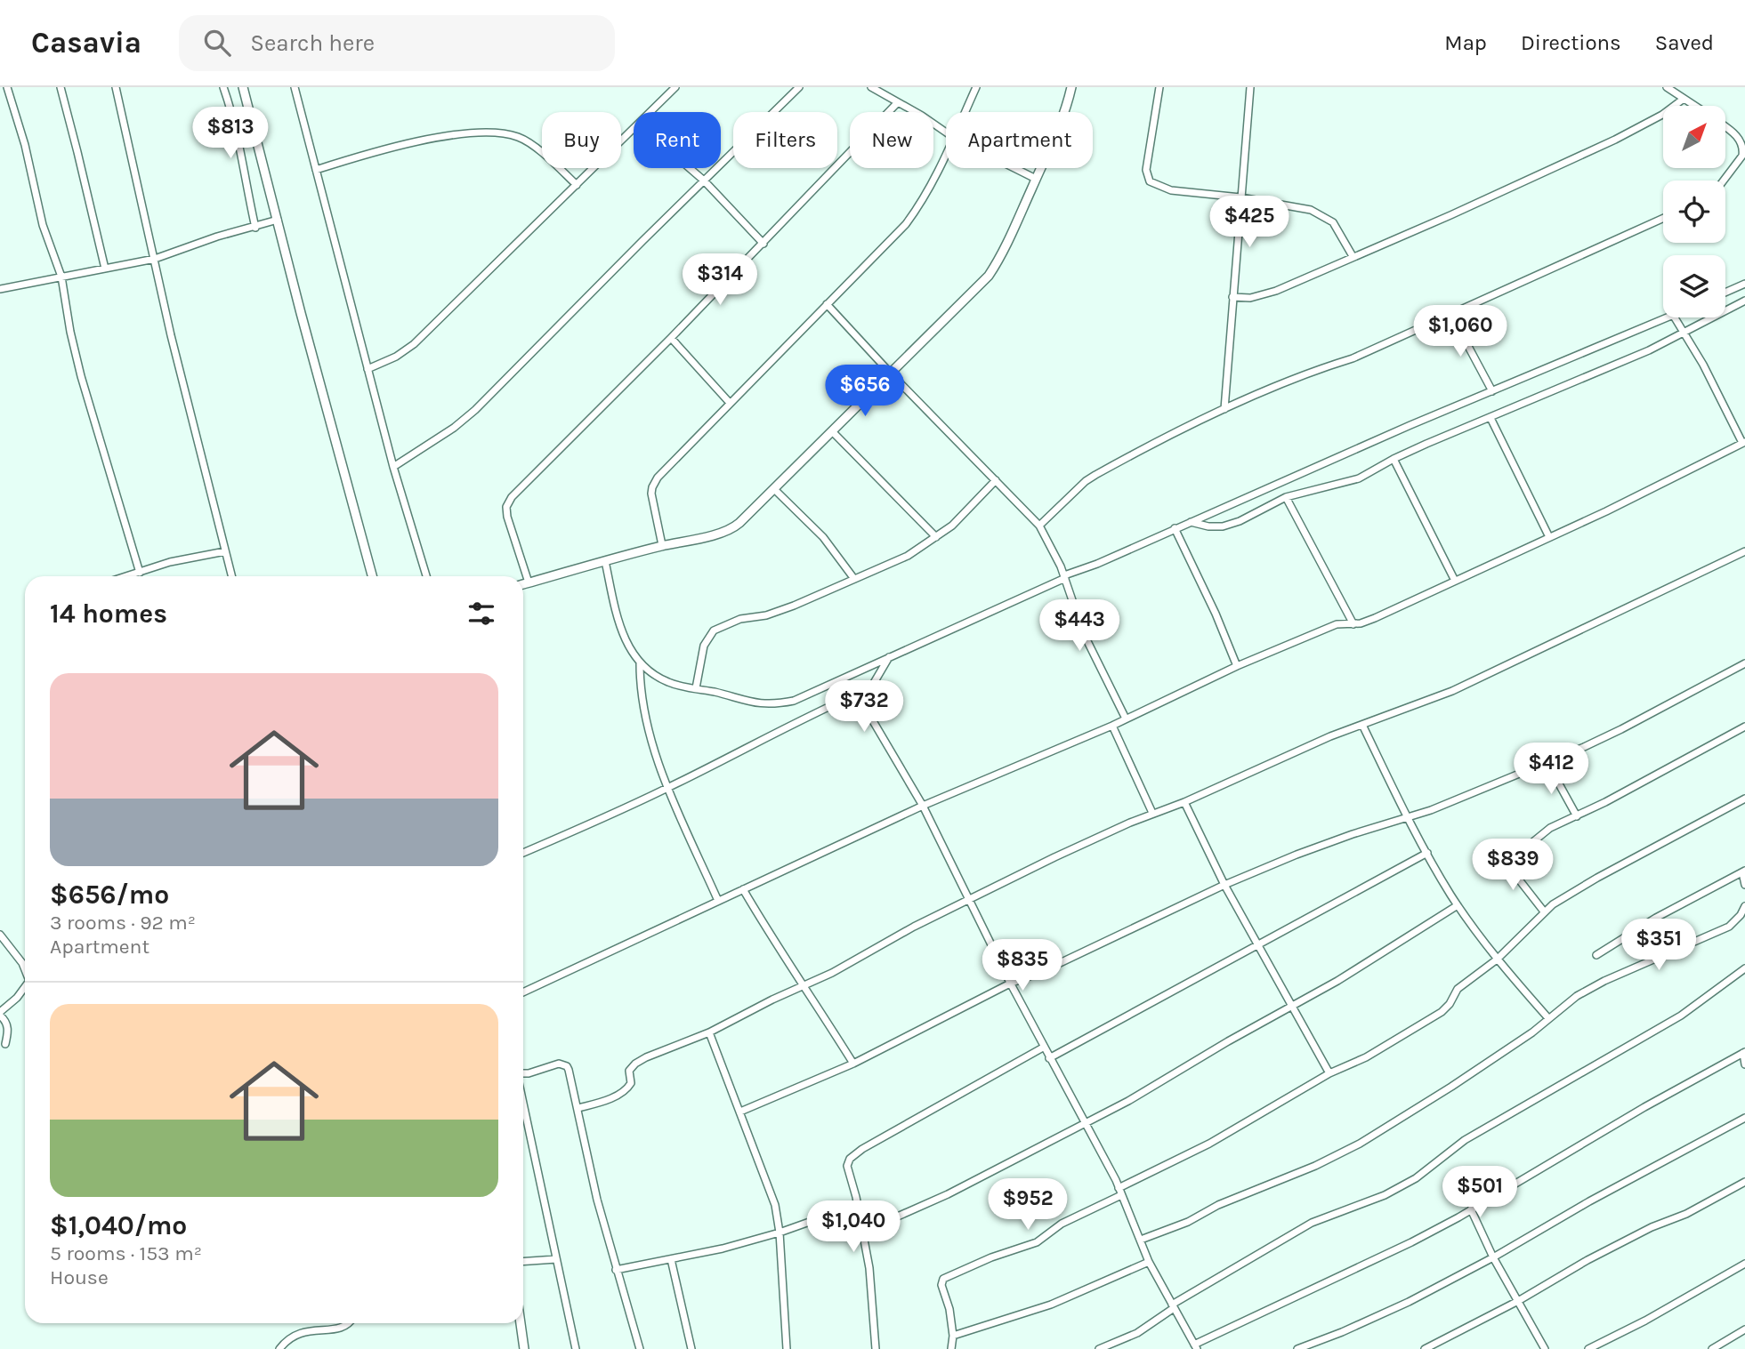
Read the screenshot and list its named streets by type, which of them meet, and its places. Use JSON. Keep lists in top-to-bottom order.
{
  "north": "top right",
  "page": {
    "header": "Casavia",
    "search": "Search here",
    "nav": ["Map", "Directions", "Saved"],
    "price": [
      "$813",
      "$425",
      "$314",
      "$1,060",
      "$656",
      "$443",
      "$732",
      "$412",
      "$839",
      "$351",
      "$835",
      "$501",
      "$952",
      "$1,040"
    ],
    "chip": [
      "Buy",
      "Rent",
      "Filters",
      "New",
      "Apartment"
    ],
    "heading": "14 homes",
    "list": [
      {
        "name": "$656/mo",
        "note": "3 rooms · 92 m² · Apartment"
      },
      {
        "name": "$1,040/mo",
        "note": "5 rooms · 153 m² · House"
      }
    ]
  }
}
